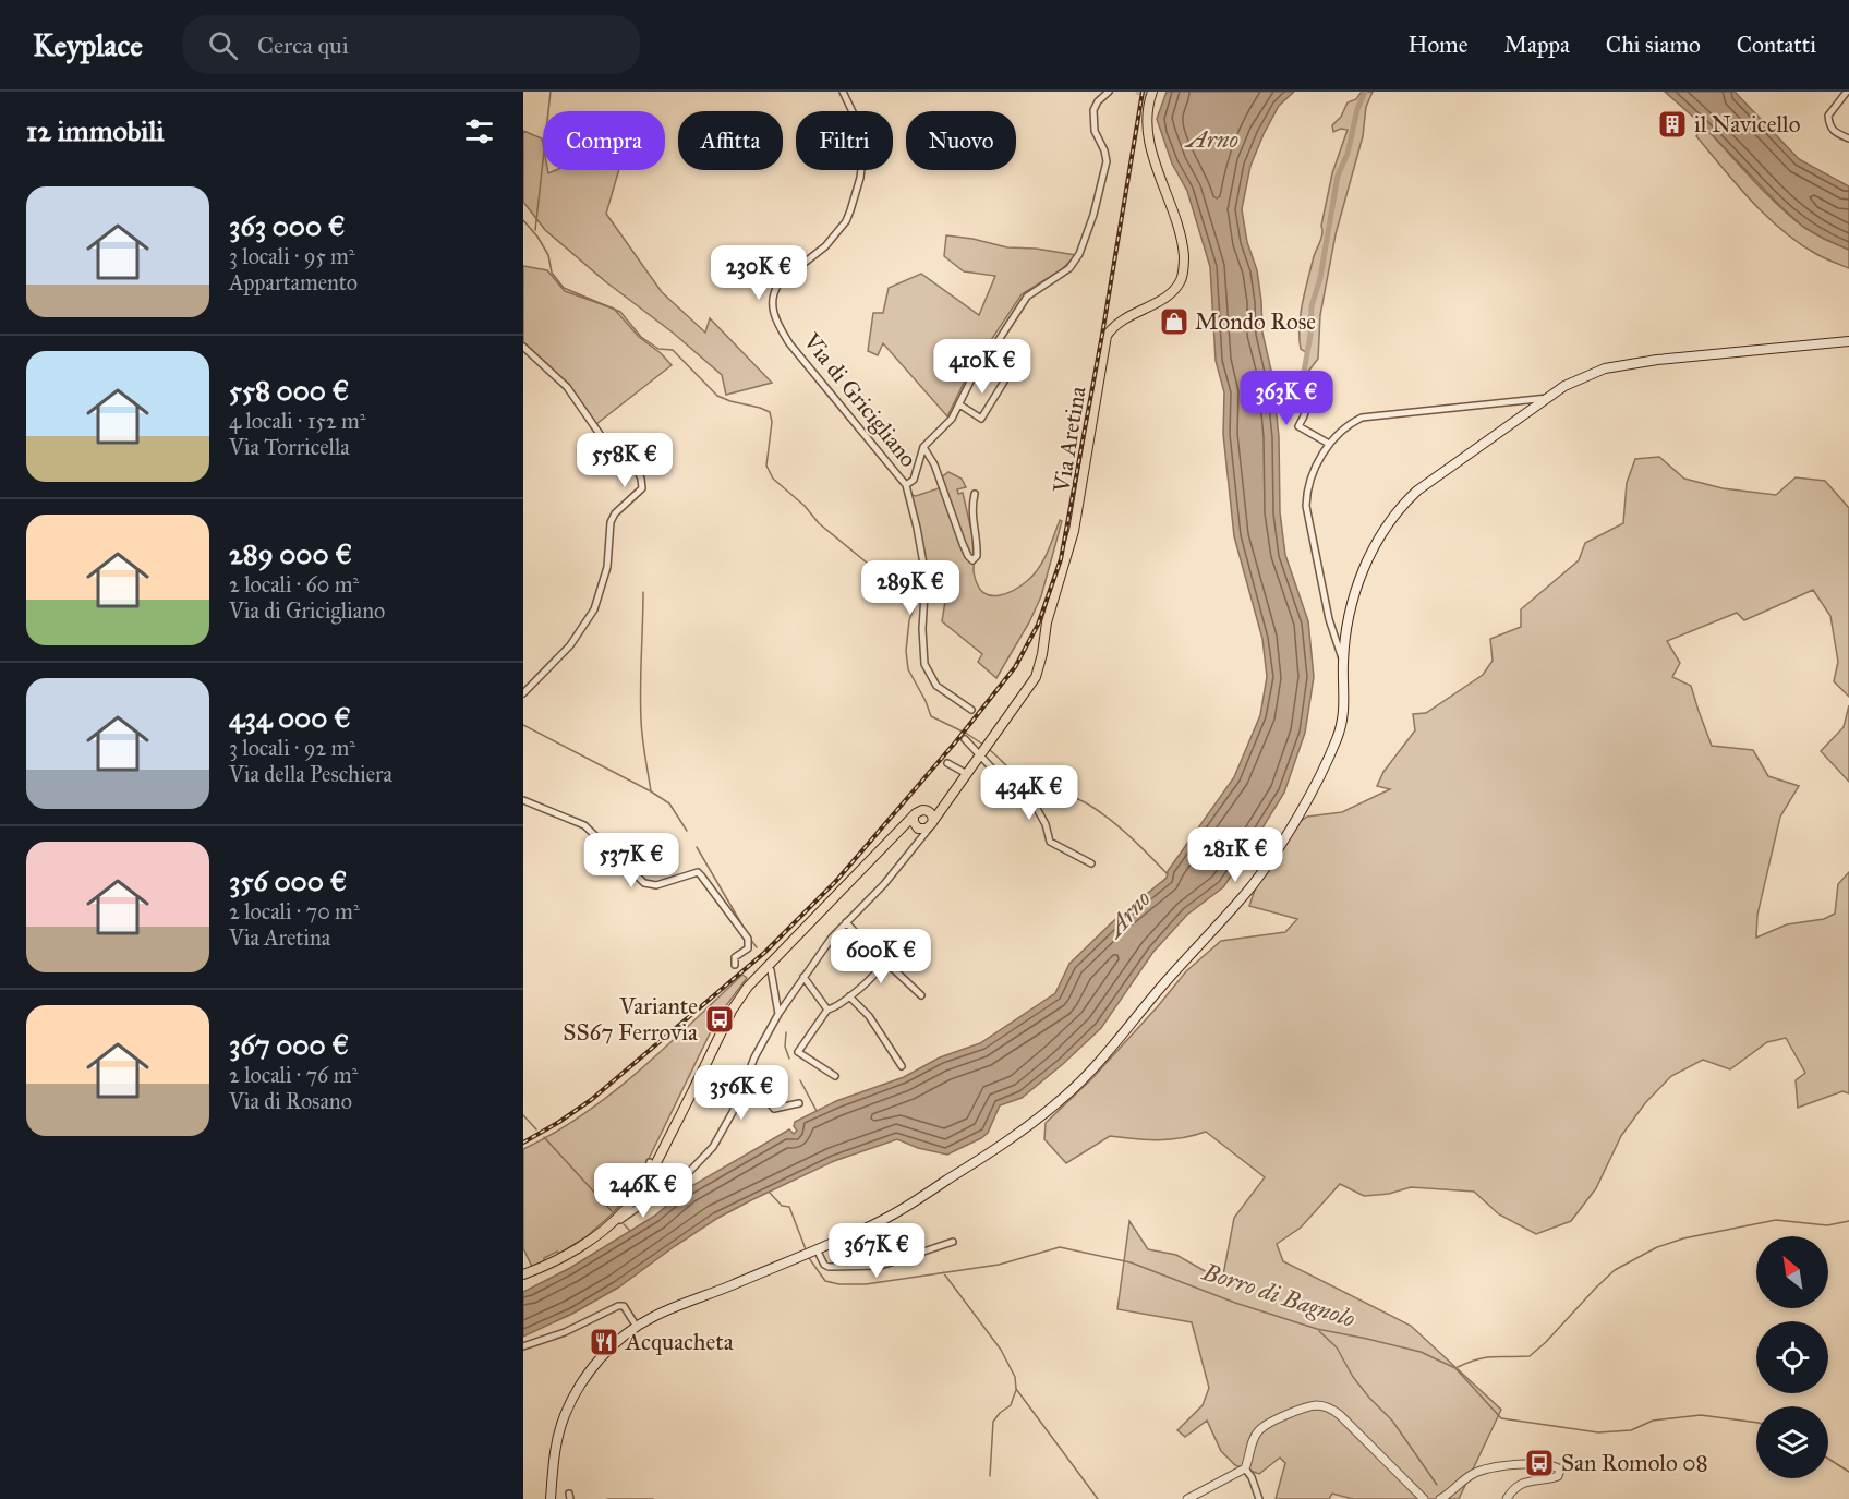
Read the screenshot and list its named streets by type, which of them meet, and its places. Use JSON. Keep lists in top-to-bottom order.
{
  "streets": {
    "main road": ["Via Aretina"],
    "street": ["Via di Gricigliano"]
  },
  "water": ["Arno", "Borro di Bagnolo"],
  "places": {
    "building": ["il Navicello"],
    "shop": ["Mondo Rose"],
    "bus stop": ["Variante SS67 Ferrovia", "San Romolo 08"],
    "restaurant": ["Acquacheta"]
  },
  "north": "top left",
  "page": {
    "header": "Keyplace",
    "search": "Cerca qui",
    "nav": [
      "Home",
      "Mappa",
      "Chi siamo",
      "Contatti"
    ],
    "heading": "12 immobili",
    "chip": [
      "Compra",
      "Affitta",
      "Filtri",
      "Nuovo"
    ],
    "list": [
      {
        "name": "363 000 €",
        "note": "3 locali · 95 m² · Appartamento"
      },
      {
        "name": "558 000 €",
        "note": "4 locali · 152 m² · Via Torricella"
      },
      {
        "name": "289 000 €",
        "note": "2 locali · 60 m² · Via di Gricigliano"
      },
      {
        "name": "434 000 €",
        "note": "3 locali · 92 m² · Via della Peschiera"
      },
      {
        "name": "356 000 €",
        "note": "2 locali · 70 m² · Via Aretina"
      },
      {
        "name": "367 000 €",
        "note": "2 locali · 76 m² · Via di Rosano"
      }
    ],
    "price": [
      "230K €",
      "410K €",
      "363K €",
      "558K €",
      "289K €",
      "434K €",
      "281K €",
      "537K €",
      "600K €",
      "356K €",
      "246K €",
      "367K €"
    ]
  }
}
